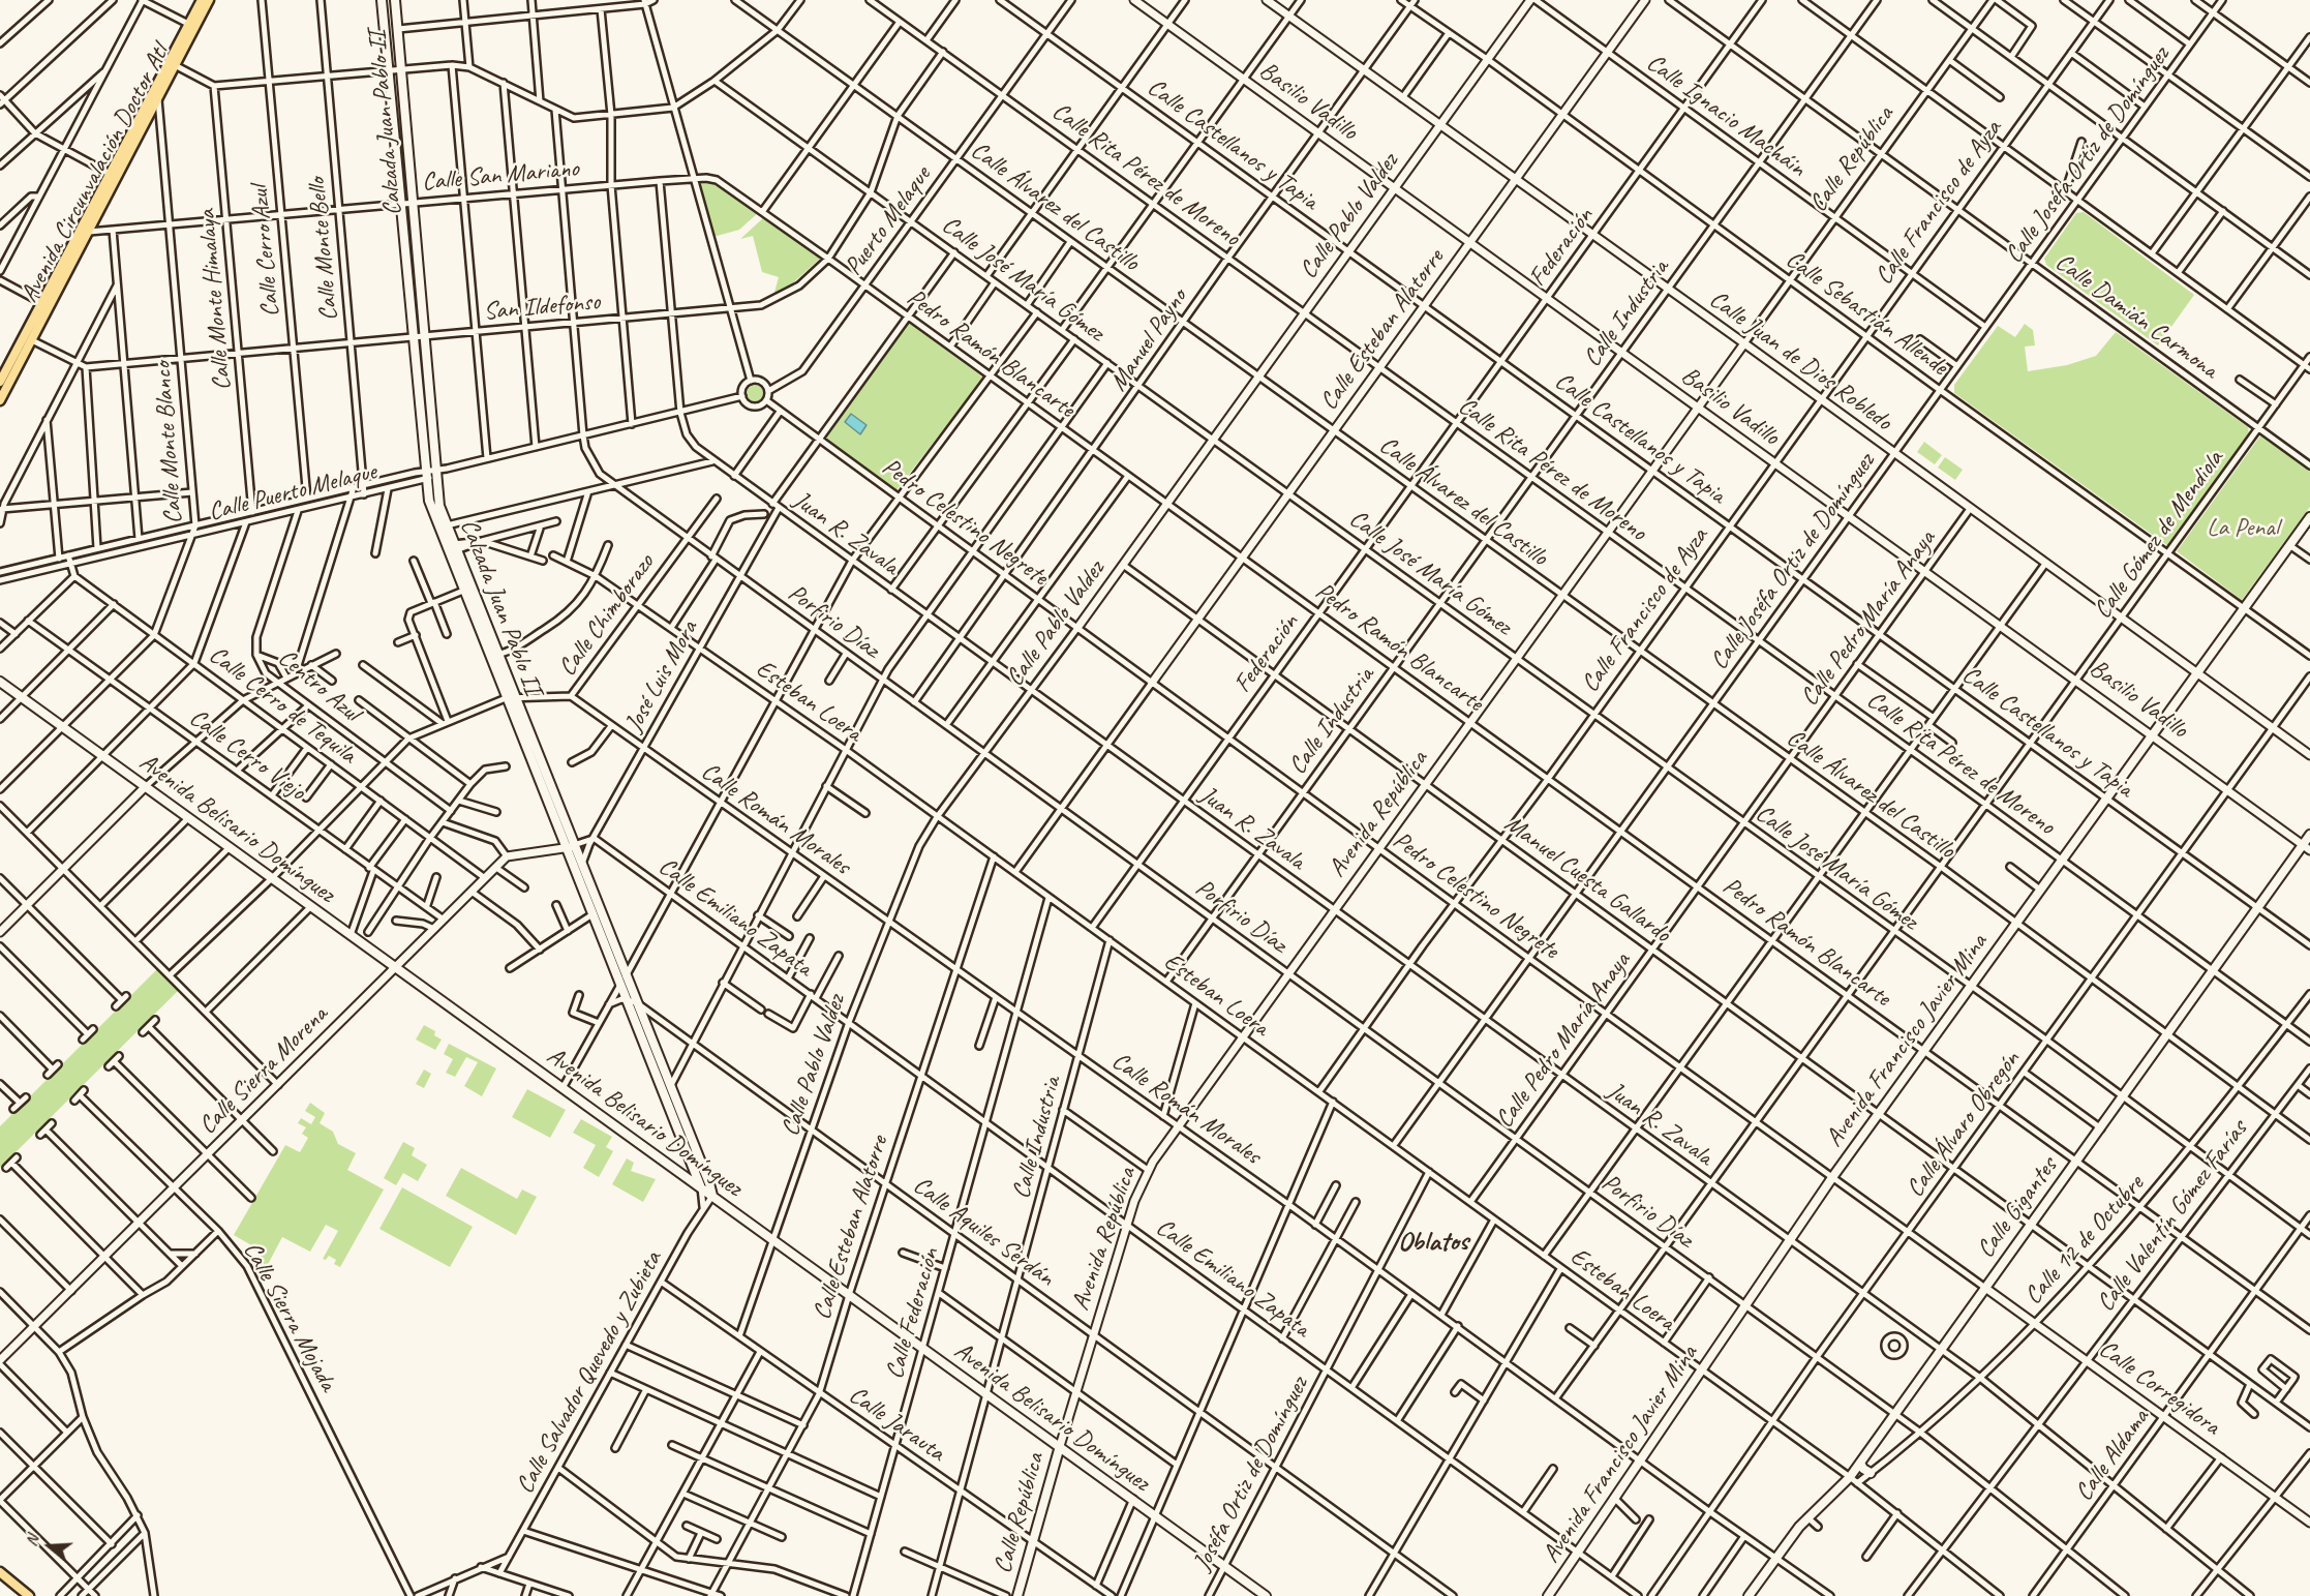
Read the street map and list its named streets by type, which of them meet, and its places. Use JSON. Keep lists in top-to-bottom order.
{
  "streets": {
    "main road": [
      "Calzada Juan Pablo II",
      "Calle República",
      "Avenida Circunvalación Doctor Atl",
      "Avenida Belisario Domínguez",
      "Avenida Francisco Javier Mina",
      "Calle Gigantes"
    ],
    "street": [
      "Basilio Vadillo",
      "Calle Ignacio Macháin",
      "Calle Castellanos y Tapia",
      "Calle Joséfa Ortiz de Domínguez",
      "Calle Rita Pérez de Moreno",
      "Calle San Mariano",
      "Calle Francisco de Ayza",
      "Calle Álvarez del Castillo",
      "Calle Pablo Valdez",
      "Puerto Melaque",
      "Federación",
      "Calle Monte Bello",
      "Calle Cerro Azul",
      "Calle José María Gómez",
      "Calle Monte Himalaya",
      "San Ildefonso",
      "Calle Industria",
      "Calle Sebastián Allende",
      "Calle Damián Carmona",
      "Calle Esteban Alatorre",
      "Manuel Payno",
      "Pedro Ramón Blancarte",
      "Calle Juan de Dios Robledo",
      "Calle Monte Blanco",
      "Calle Puerto Melaque",
      "Pedro Celestino Negrete",
      "Juan R. Zavala",
      "Calle Gómez de Mendiola",
      "Calle Chimborazo",
      "Calle Pedro María Anaya",
      "Porfirio Díaz",
      "José Luis Mora",
      "Centro Azul",
      "Esteban Loera",
      "Calle Cerro de Tequila",
      "Calle Cerro Viejo",
      "Avenida República",
      "Calle Román Morales",
      "Manuel Cuesta Gallardo",
      "Calle Emiliano Zapata",
      "Calle Sierra Morena",
      "Calle Álvaro Obregón",
      "Calle Valentín Gómez Farías",
      "Calle Aquiles Serdán",
      "Calle 12 de Octubre",
      "Calle Federación",
      "Calle Sierra Mojada",
      "Calle Salvador Quevedo y Zubieta",
      "Calle Corregidora",
      "Calle Jarauta",
      "Calle Aldama",
      "Joséfa Ortiz de Domínguez"
    ]
  },
  "crossings": [
    ["Basilio Vadillo", "Calle Joséfa Ortiz de Domínguez"],
    ["Basilio Vadillo", "Calle Francisco de Ayza"],
    ["Basilio Vadillo", "Calle Pablo Valdez"],
    ["Basilio Vadillo", "Federación"],
    ["Basilio Vadillo", "Calle Industria"],
    ["Basilio Vadillo", "Calle Esteban Alatorre"],
    ["Basilio Vadillo", "Manuel Payno"],
    ["Basilio Vadillo", "Calle Gómez de Mendiola"],
    ["Basilio Vadillo", "Calle Pedro María Anaya"],
    ["Basilio Vadillo", "Avenida República"],
    ["Basilio Vadillo", "Avenida Francisco Javier Mina"],
    ["Basilio Vadillo", "Calle Álvaro Obregón"],
    ["Basilio Vadillo", "Calle Gigantes"],
    ["Calle Ignacio Macháin", "Calle Joséfa Ortiz de Domínguez"],
    ["Calle Ignacio Macháin", "Calle República"],
    ["Calle Ignacio Macháin", "Calle Francisco de Ayza"],
    ["Calle Ignacio Macháin", "Federación"],
    ["Calle Ignacio Macháin", "Calle Industria"],
    ["Calle Ignacio Macháin", "Calle Esteban Alatorre"],
    ["Calzada Juan Pablo II", "Calle San Mariano"],
    ["Calzada Juan Pablo II", "San Ildefonso"],
    ["Calzada Juan Pablo II", "Calle Puerto Melaque"],
    ["Calzada Juan Pablo II", "Calle Chimborazo"],
    ["Calzada Juan Pablo II", "José Luis Mora"],
    ["Calzada Juan Pablo II", "Avenida Belisario Domínguez"],
    ["Calzada Juan Pablo II", "Calle Aquiles Serdán"],
    ["Calzada Juan Pablo II", "Calle Salvador Quevedo y Zubieta"],
    ["Calle Castellanos y Tapia", "Calle Joséfa Ortiz de Domínguez"],
    ["Calle Castellanos y Tapia", "Calle Francisco de Ayza"],
    ["Calle Castellanos y Tapia", "Calle Pablo Valdez"],
    ["Calle Castellanos y Tapia", "Puerto Melaque"],
    ["Calle Castellanos y Tapia", "Federación"],
    ["Calle Castellanos y Tapia", "Calle Industria"],
    ["Calle Castellanos y Tapia", "Calle Esteban Alatorre"],
    ["Calle Castellanos y Tapia", "Manuel Payno"],
    ["Calle Castellanos y Tapia", "Calle Gómez de Mendiola"],
    ["Calle Castellanos y Tapia", "Calle Pedro María Anaya"],
    ["Calle Castellanos y Tapia", "Avenida República"],
    ["Calle Castellanos y Tapia", "Avenida Francisco Javier Mina"],
    ["Calle Castellanos y Tapia", "Calle Álvaro Obregón"],
    ["Calle Castellanos y Tapia", "Calle Gigantes"],
    ["Calle Joséfa Ortiz de Domínguez", "Calle Rita Pérez de Moreno"],
    ["Calle Joséfa Ortiz de Domínguez", "Calle Álvarez del Castillo"],
    ["Calle Joséfa Ortiz de Domínguez", "Calle José María Gómez"],
    ["Calle Joséfa Ortiz de Domínguez", "Calle Sebastián Allende"],
    ["Calle Joséfa Ortiz de Domínguez", "Calle Damián Carmona"],
    ["Calle Joséfa Ortiz de Domínguez", "Pedro Ramón Blancarte"],
    ["Calle Joséfa Ortiz de Domínguez", "Calle Juan de Dios Robledo"],
    ["Calle Joséfa Ortiz de Domínguez", "Pedro Celestino Negrete"],
    ["Calle Joséfa Ortiz de Domínguez", "Juan R. Zavala"],
    ["Calle Joséfa Ortiz de Domínguez", "Porfirio Díaz"],
    ["Calle Joséfa Ortiz de Domínguez", "Esteban Loera"],
    ["Calle Joséfa Ortiz de Domínguez", "Manuel Cuesta Gallardo"],
    ["Calle República", "Calle Sebastián Allende"],
    ["Calle República", "Calle Damián Carmona"],
    ["Calle República", "Calle Juan de Dios Robledo"],
    ["Calle República", "Avenida República"],
    ["Calle República", "Avenida Belisario Domínguez"],
    ["Calle República", "Calle Aquiles Serdán"],
    ["Calle República", "Calle Jarauta"],
    ["Avenida Circunvalación Doctor Atl", "Calle San Mariano"],
    ["Avenida Circunvalación Doctor Atl", "Calle Monte Blanco"],
    ["Calle Rita Pérez de Moreno", "Calle Francisco de Ayza"],
    ["Calle Rita Pérez de Moreno", "Calle Pablo Valdez"],
    ["Calle Rita Pérez de Moreno", "Puerto Melaque"],
    ["Calle Rita Pérez de Moreno", "Federación"],
    ["Calle Rita Pérez de Moreno", "San Ildefonso"],
    ["Calle Rita Pérez de Moreno", "Calle Industria"],
    ["Calle Rita Pérez de Moreno", "Calle Esteban Alatorre"],
    ["Calle Rita Pérez de Moreno", "Manuel Payno"],
    ["Calle Rita Pérez de Moreno", "Calle Gómez de Mendiola"],
    ["Calle Rita Pérez de Moreno", "Calle Pedro María Anaya"],
    ["Calle Rita Pérez de Moreno", "Avenida República"],
    ["Calle Rita Pérez de Moreno", "Avenida Francisco Javier Mina"],
    ["Calle Rita Pérez de Moreno", "Calle Álvaro Obregón"],
    ["Calle Rita Pérez de Moreno", "Calle Gigantes"],
    ["Calle Rita Pérez de Moreno", "Calle 12 de Octubre"],
    ["Calle San Mariano", "Calle Monte Bello"],
    ["Calle San Mariano", "Calle Cerro Azul"],
    ["Calle San Mariano", "Calle Monte Himalaya"],
    ["Calle San Mariano", "Pedro Ramón Blancarte"],
    ["Calle San Mariano", "Calle Monte Blanco"],
    ["Calle San Mariano", "Juan R. Zavala"],
    ["Calle San Mariano", "Porfirio Díaz"],
    ["Calle Francisco de Ayza", "Calle Álvarez del Castillo"],
    ["Calle Francisco de Ayza", "Calle José María Gómez"],
    ["Calle Francisco de Ayza", "Calle Sebastián Allende"],
    ["Calle Francisco de Ayza", "Calle Damián Carmona"],
    ["Calle Francisco de Ayza", "Pedro Ramón Blancarte"],
    ["Calle Francisco de Ayza", "Calle Juan de Dios Robledo"],
    ["Calle Francisco de Ayza", "Pedro Celestino Negrete"],
    ["Calle Francisco de Ayza", "Juan R. Zavala"],
    ["Calle Francisco de Ayza", "Porfirio Díaz"],
    ["Calle Francisco de Ayza", "Esteban Loera"],
    ["Calle Francisco de Ayza", "Manuel Cuesta Gallardo"],
    ["Calle Álvarez del Castillo", "Calle Pablo Valdez"],
    ["Calle Álvarez del Castillo", "Puerto Melaque"],
    ["Calle Álvarez del Castillo", "Federación"],
    ["Calle Álvarez del Castillo", "San Ildefonso"],
    ["Calle Álvarez del Castillo", "Calle Industria"],
    ["Calle Álvarez del Castillo", "Calle Esteban Alatorre"],
    ["Calle Álvarez del Castillo", "Manuel Payno"],
    ["Calle Álvarez del Castillo", "Calle Gómez de Mendiola"],
    ["Calle Álvarez del Castillo", "Calle Pedro María Anaya"],
    ["Calle Álvarez del Castillo", "Avenida República"],
    ["Calle Álvarez del Castillo", "Avenida Francisco Javier Mina"],
    ["Calle Álvarez del Castillo", "Calle Álvaro Obregón"],
    ["Calle Álvarez del Castillo", "Calle Gigantes"],
    ["Calle Álvarez del Castillo", "Calle Valentín Gómez Farías"],
    ["Calle Álvarez del Castillo", "Calle 12 de Octubre"],
    ["Calle Pablo Valdez", "Calle José María Gómez"],
    ["Calle Pablo Valdez", "Calle Sebastián Allende"],
    ["Calle Pablo Valdez", "Pedro Ramón Blancarte"],
    ["Calle Pablo Valdez", "Calle Juan de Dios Robledo"],
    ["Calle Pablo Valdez", "Pedro Celestino Negrete"],
    ["Calle Pablo Valdez", "Juan R. Zavala"],
    ["Calle Pablo Valdez", "Porfirio Díaz"],
    ["Calle Pablo Valdez", "Esteban Loera"],
    ["Calle Pablo Valdez", "Calle Román Morales"],
    ["Calle Pablo Valdez", "Avenida Belisario Domínguez"],
    ["Calle Pablo Valdez", "Manuel Cuesta Gallardo"],
    ["Calle Pablo Valdez", "Calle Emiliano Zapata"],
    ["Calle Pablo Valdez", "Calle Aquiles Serdán"],
    ["Calle Pablo Valdez", "Calle Jarauta"],
    ["Puerto Melaque", "Calle José María Gómez"],
    ["Puerto Melaque", "Pedro Ramón Blancarte"],
    ["Puerto Melaque", "Calle Puerto Melaque"],
    ["Puerto Melaque", "Pedro Celestino Negrete"],
    ["Federación", "Calle José María Gómez"],
    ["Federación", "Calle Sebastián Allende"],
    ["Federación", "Pedro Ramón Blancarte"],
    ["Federación", "Calle Juan de Dios Robledo"],
    ["Federación", "Pedro Celestino Negrete"],
    ["Federación", "Juan R. Zavala"],
    ["Federación", "Porfirio Díaz"],
    ["Federación", "Esteban Loera"],
    ["Federación", "Manuel Cuesta Gallardo"],
    ["Calle Monte Bello", "San Ildefonso"],
    ["Calle Monte Bello", "Calle Puerto Melaque"],
    ["Calle Cerro Azul", "San Ildefonso"],
    ["Calle Cerro Azul", "Calle Puerto Melaque"],
    ["Calle José María Gómez", "San Ildefonso"],
    ["Calle José María Gómez", "Calle Industria"],
    ["Calle José María Gómez", "Calle Esteban Alatorre"],
    ["Calle José María Gómez", "Manuel Payno"],
    ["Calle José María Gómez", "Calle Gómez de Mendiola"],
    ["Calle José María Gómez", "Calle Pedro María Anaya"],
    ["Calle José María Gómez", "Avenida República"],
    ["Calle José María Gómez", "Avenida Francisco Javier Mina"],
    ["Calle José María Gómez", "Calle Álvaro Obregón"],
    ["Calle José María Gómez", "Calle Gigantes"],
    ["Calle José María Gómez", "Calle Valentín Gómez Farías"],
    ["Calle José María Gómez", "Calle 12 de Octubre"],
    ["Calle José María Gómez", "Calle Aldama"],
    ["Calle Monte Himalaya", "San Ildefonso"],
    ["Calle Monte Himalaya", "Calle Puerto Melaque"],
    ["San Ildefonso", "Pedro Ramón Blancarte"],
    ["San Ildefonso", "Calle Monte Blanco"],
    ["San Ildefonso", "Juan R. Zavala"],
    ["San Ildefonso", "Porfirio Díaz"],
    ["Calle Industria", "Calle Sebastián Allende"],
    ["Calle Industria", "Calle Damián Carmona"],
    ["Calle Industria", "Pedro Ramón Blancarte"],
    ["Calle Industria", "Calle Juan de Dios Robledo"],
    ["Calle Industria", "Pedro Celestino Negrete"],
    ["Calle Industria", "Juan R. Zavala"],
    ["Calle Industria", "Porfirio Díaz"],
    ["Calle Industria", "Esteban Loera"],
    ["Calle Industria", "Calle Román Morales"],
    ["Calle Industria", "Avenida Belisario Domínguez"],
    ["Calle Industria", "Manuel Cuesta Gallardo"],
    ["Calle Industria", "Calle Emiliano Zapata"],
    ["Calle Industria", "Calle Aquiles Serdán"],
    ["Calle Industria", "Calle Jarauta"],
    ["Calle Sebastián Allende", "Calle Esteban Alatorre"],
    ["Calle Sebastián Allende", "Manuel Payno"],
    ["Calle Sebastián Allende", "Calle Gómez de Mendiola"],
    ["Calle Sebastián Allende", "Avenida Francisco Javier Mina"],
    ["Calle Damián Carmona", "Calle Gómez de Mendiola"],
    ["Calle Esteban Alatorre", "Pedro Ramón Blancarte"],
    ["Calle Esteban Alatorre", "Calle Juan de Dios Robledo"],
    ["Calle Esteban Alatorre", "Pedro Celestino Negrete"],
    ["Calle Esteban Alatorre", "Esteban Loera"],
    ["Calle Esteban Alatorre", "Calle Román Morales"],
    ["Calle Esteban Alatorre", "Avenida Belisario Domínguez"],
    ["Calle Esteban Alatorre", "Manuel Cuesta Gallardo"],
    ["Calle Esteban Alatorre", "Calle Emiliano Zapata"],
    ["Calle Esteban Alatorre", "Calle Aquiles Serdán"],
    ["Calle Esteban Alatorre", "Calle Jarauta"],
    ["Manuel Payno", "Pedro Ramón Blancarte"],
    ["Manuel Payno", "Calle Juan de Dios Robledo"],
    ["Manuel Payno", "Pedro Celestino Negrete"],
    ["Manuel Payno", "Juan R. Zavala"],
    ["Manuel Payno", "Porfirio Díaz"],
    ["Pedro Ramón Blancarte", "Calle Gómez de Mendiola"],
    ["Pedro Ramón Blancarte", "Calle Pedro María Anaya"],
    ["Pedro Ramón Blancarte", "Avenida República"],
    ["Pedro Ramón Blancarte", "Avenida Francisco Javier Mina"],
    ["Pedro Ramón Blancarte", "Calle Álvaro Obregón"],
    ["Pedro Ramón Blancarte", "Calle Gigantes"],
    ["Pedro Ramón Blancarte", "Calle Valentín Gómez Farías"],
    ["Pedro Ramón Blancarte", "Calle 12 de Octubre"],
    ["Pedro Ramón Blancarte", "Calle Aldama"],
    ["Calle Juan de Dios Robledo", "Calle Gómez de Mendiola"],
    ["Calle Juan de Dios Robledo", "Calle Pedro María Anaya"],
    ["Calle Juan de Dios Robledo", "Avenida República"],
    ["Calle Juan de Dios Robledo", "Avenida Francisco Javier Mina"],
    ["Calle Juan de Dios Robledo", "Calle Álvaro Obregón"],
    ["Calle Monte Blanco", "Calle Puerto Melaque"],
    ["Calle Monte Blanco", "Calle Cerro de Tequila"],
    ["Calle Monte Blanco", "Calle Cerro Viejo"],
    ["Calle Monte Blanco", "Avenida Belisario Domínguez"],
    ["Calle Puerto Melaque", "Pedro Celestino Negrete"],
    ["Calle Puerto Melaque", "Juan R. Zavala"],
    ["Calle Puerto Melaque", "Porfirio Díaz"],
    ["Calle Puerto Melaque", "Centro Azul"],
    ["Pedro Celestino Negrete", "Calle Gómez de Mendiola"],
    ["Pedro Celestino Negrete", "Calle Pedro María Anaya"],
    ["Pedro Celestino Negrete", "Avenida República"],
    ["Pedro Celestino Negrete", "Avenida Francisco Javier Mina"],
    ["Pedro Celestino Negrete", "Calle Álvaro Obregón"],
    ["Pedro Celestino Negrete", "Calle Gigantes"],
    ["Pedro Celestino Negrete", "Calle Corregidora"],
    ["Juan R. Zavala", "Calle Gómez de Mendiola"],
    ["Juan R. Zavala", "Calle Pedro María Anaya"],
    ["Juan R. Zavala", "José Luis Mora"],
    ["Juan R. Zavala", "Avenida República"],
    ["Juan R. Zavala", "Avenida Francisco Javier Mina"],
    ["Juan R. Zavala", "Calle Álvaro Obregón"],
    ["Juan R. Zavala", "Calle Gigantes"],
    ["Juan R. Zavala", "Calle Valentín Gómez Farías"],
    ["Juan R. Zavala", "Calle 12 de Octubre"],
    ["Juan R. Zavala", "Calle Aldama"],
    ["Calle Gómez de Mendiola", "Porfirio Díaz"],
    ["Calle Gómez de Mendiola", "Esteban Loera"],
    ["Calle Gómez de Mendiola", "Calle Román Morales"],
    ["Calle Gómez de Mendiola", "Manuel Cuesta Gallardo"],
    ["Calle Chimborazo", "Porfirio Díaz"],
    ["Calle Chimborazo", "Centro Azul"],
    ["Calle Chimborazo", "Esteban Loera"],
    ["Calle Chimborazo", "Calle Cerro de Tequila"],
    ["Calle Chimborazo", "Calle Cerro Viejo"],
    ["Calle Chimborazo", "Calle Román Morales"],
    ["Calle Chimborazo", "Avenida Belisario Domínguez"],
    ["Calle Pedro María Anaya", "Porfirio Díaz"],
    ["Calle Pedro María Anaya", "Esteban Loera"],
    ["Calle Pedro María Anaya", "Manuel Cuesta Gallardo"],
    ["Porfirio Díaz", "José Luis Mora"],
    ["Porfirio Díaz", "Avenida República"],
    ["Porfirio Díaz", "Avenida Francisco Javier Mina"],
    ["Porfirio Díaz", "Calle Álvaro Obregón"],
    ["Porfirio Díaz", "Calle Gigantes"],
    ["Porfirio Díaz", "Calle Valentín Gómez Farías"],
    ["Porfirio Díaz", "Calle 12 de Octubre"],
    ["Porfirio Díaz", "Calle Aldama"],
    ["José Luis Mora", "Esteban Loera"],
    ["José Luis Mora", "Calle Román Morales"],
    ["José Luis Mora", "Calle Emiliano Zapata"],
    ["Esteban Loera", "Avenida República"],
    ["Esteban Loera", "Avenida Francisco Javier Mina"],
    ["Esteban Loera", "Calle Álvaro Obregón"],
    ["Esteban Loera", "Calle Gigantes"],
    ["Esteban Loera", "Calle Valentín Gómez Farías"],
    ["Esteban Loera", "Calle 12 de Octubre"],
    ["Esteban Loera", "Calle Federación"],
    ["Esteban Loera", "Joséfa Ortiz de Domínguez"],
    ["Calle Cerro de Tequila", "Calle Sierra Morena"],
    ["Calle Cerro Viejo", "Calle Sierra Morena"],
    ["Avenida República", "Calle Román Morales"],
    ["Avenida República", "Manuel Cuesta Gallardo"],
    ["Avenida República", "Calle Emiliano Zapata"],
    ["Avenida República", "Calle Aquiles Serdán"],
    ["Calle Román Morales", "Avenida Francisco Javier Mina"],
    ["Calle Román Morales", "Calle Álvaro Obregón"],
    ["Calle Román Morales", "Calle Gigantes"],
    ["Calle Román Morales", "Calle Federación"],
    ["Calle Román Morales", "Joséfa Ortiz de Domínguez"],
    ["Avenida Belisario Domínguez", "Calle Sierra Morena"],
    ["Avenida Belisario Domínguez", "Calle Federación"],
    ["Avenida Belisario Domínguez", "Calle Salvador Quevedo y Zubieta"],
    ["Avenida Belisario Domínguez", "Joséfa Ortiz de Domínguez"],
    ["Manuel Cuesta Gallardo", "Avenida Francisco Javier Mina"],
    ["Manuel Cuesta Gallardo", "Calle Álvaro Obregón"],
    ["Manuel Cuesta Gallardo", "Calle Gigantes"],
    ["Manuel Cuesta Gallardo", "Calle Valentín Gómez Farías"],
    ["Manuel Cuesta Gallardo", "Calle 12 de Octubre"],
    ["Manuel Cuesta Gallardo", "Calle Aldama"],
    ["Calle Emiliano Zapata", "Avenida Francisco Javier Mina"],
    ["Calle Emiliano Zapata", "Calle Federación"],
    ["Calle Emiliano Zapata", "Joséfa Ortiz de Domínguez"],
    ["Calle Sierra Morena", "Calle Sierra Mojada"],
    ["Calle Gigantes", "Calle Corregidora"],
    ["Calle Valentín Gómez Farías", "Calle Corregidora"],
    ["Calle Aquiles Serdán", "Calle Federación"],
    ["Calle Aquiles Serdán", "Joséfa Ortiz de Domínguez"],
    ["Calle 12 de Octubre", "Calle Corregidora"],
    ["Calle Federación", "Calle Jarauta"],
    ["Calle Salvador Quevedo y Zubieta", "Calle Jarauta"],
    ["Calle Corregidora", "Calle Aldama"]
  ],
  "districts": ["Oblatos"],
  "parks": ["La Penal"],
  "north": "left"
}
